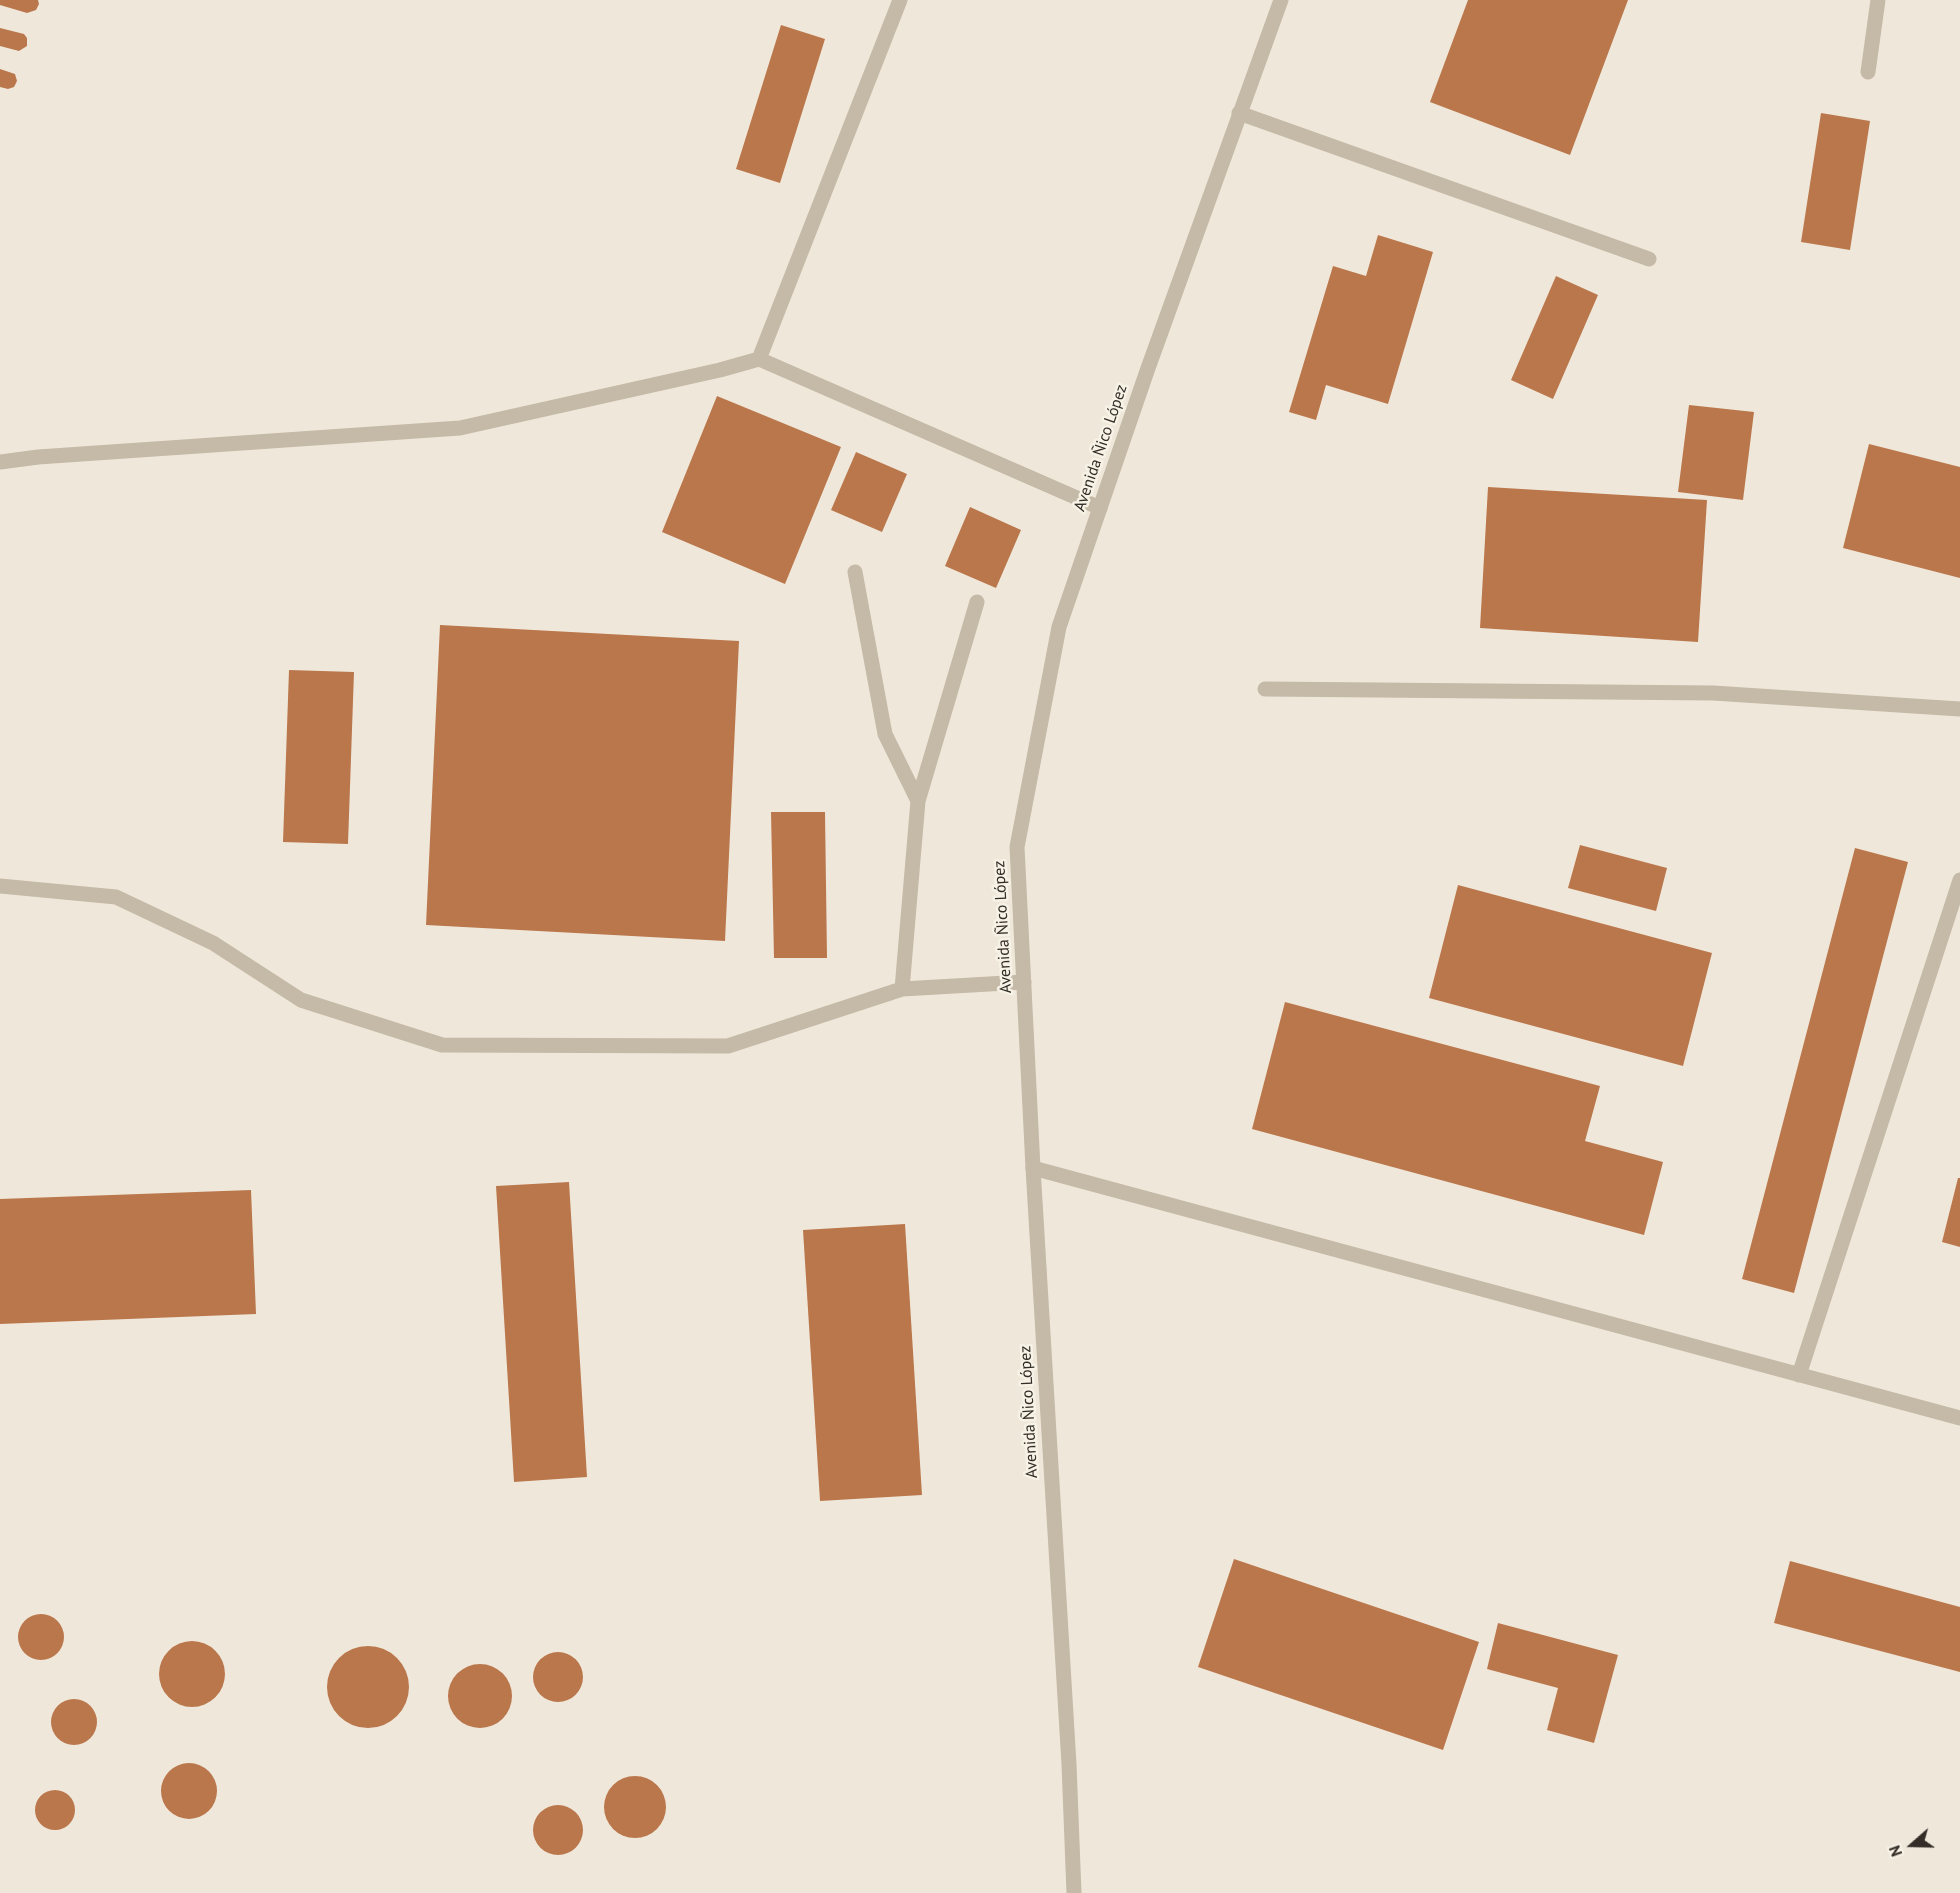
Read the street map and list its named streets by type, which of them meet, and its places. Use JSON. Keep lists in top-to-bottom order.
{
  "streets": {
    "street": ["Avenida Ñico López"]
  },
  "north": "left"
}
